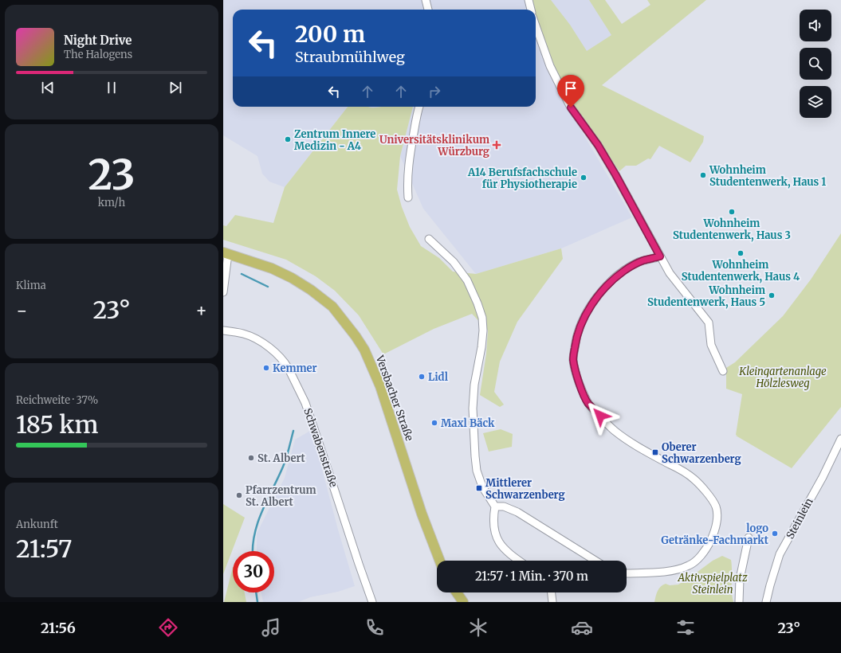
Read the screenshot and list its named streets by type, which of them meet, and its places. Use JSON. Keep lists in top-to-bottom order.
{
  "streets": {
    "main road": ["Versbacher Straße"],
    "street": ["Schwabenstraße", "Steinlein"]
  },
  "parks": ["Kleingartenanlage Hölzlesweg", "Aktivspielplatz Steinlein"],
  "places": {
    "other": [
      "Zentrum Innere Medizin - A4",
      "Wohnheim Studentenwerk, Haus 1",
      "A14 Berufsfachschule für Physiotherapie",
      "Wohnheim Studentenwerk, Haus 3",
      "Wohnheim Studentenwerk, Haus 4",
      "Wohnheim Studentenwerk, Haus 5",
      "Kemmer",
      "Lidl",
      "Maxl Bäck",
      "St. Albert",
      "Pfarrzentrum St. Albert",
      "logo Getränke-Fachmarkt"
    ],
    "health": ["Universitätsklinikum Würzburg"],
    "transit": ["Oberer Schwarzenberg", "Mittlerer Schwarzenberg"]
  },
  "page": {
    "turn": ["200 m", "Straubmühlweg"],
    "song": ["Night Drive", "The Halogens"],
    "tile": [
      ["23", "km/h"],
      "Klima",
      ["Reichweite · 37%", "185 km"],
      ["Ankunft", "21:57"]
    ],
    "heat": ["−", "23°", "+"],
    "limit": "30",
    "trip": "21:57 · 1 Min. · 370 m",
    "tabs": ["21:56", "23°"]
  }
}
